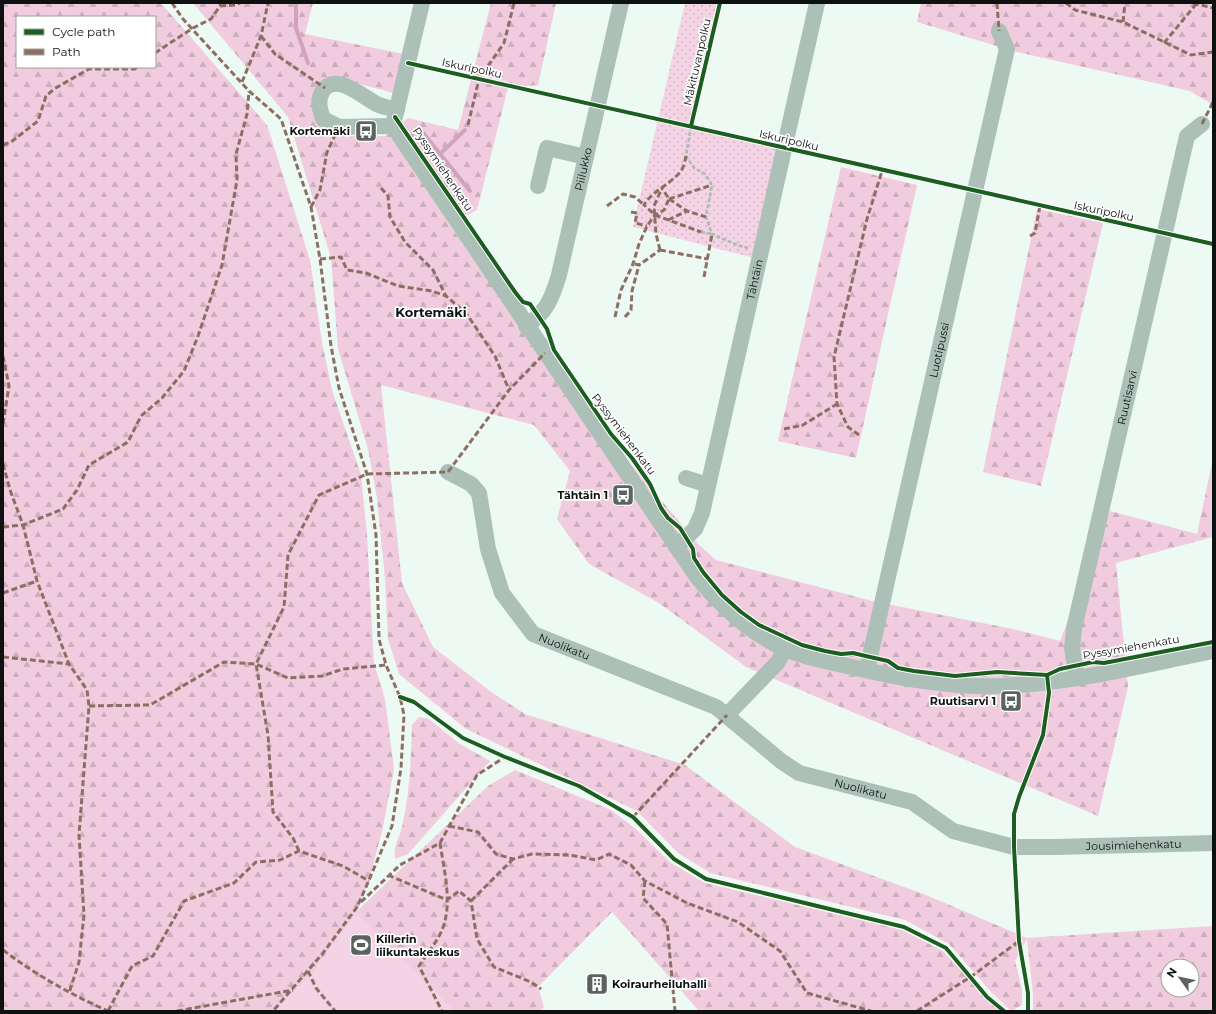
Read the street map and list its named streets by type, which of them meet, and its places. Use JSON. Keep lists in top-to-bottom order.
{
  "streets": {
    "street": [
      "Pyssymiehenkatu",
      "Piilukko",
      "Tähtäin",
      "Luotipussi",
      "Ruutisarvi",
      "Nuolikatu",
      "Jousimiehenkatu"
    ],
    "cycle path": ["Mäkituvanpolku", "Iskuripolku"]
  },
  "crossings": [
    ["Pyssymiehenkatu", "Piilukko"],
    ["Pyssymiehenkatu", "Tähtäin"],
    ["Pyssymiehenkatu", "Luotipussi"],
    ["Pyssymiehenkatu", "Ruutisarvi"],
    ["Nuolikatu", "Jousimiehenkatu"]
  ],
  "districts": ["Kortemäki"],
  "places": {
    "bus stop": ["Kortemäki", "Tähtäin 1", "Ruutisarvi 1"],
    "sports": ["Killerin liikuntakeskus"],
    "building": ["Koiraurheiluhalli"]
  },
  "legend": ["Cycle path", "Path"],
  "north": "top left"
}
